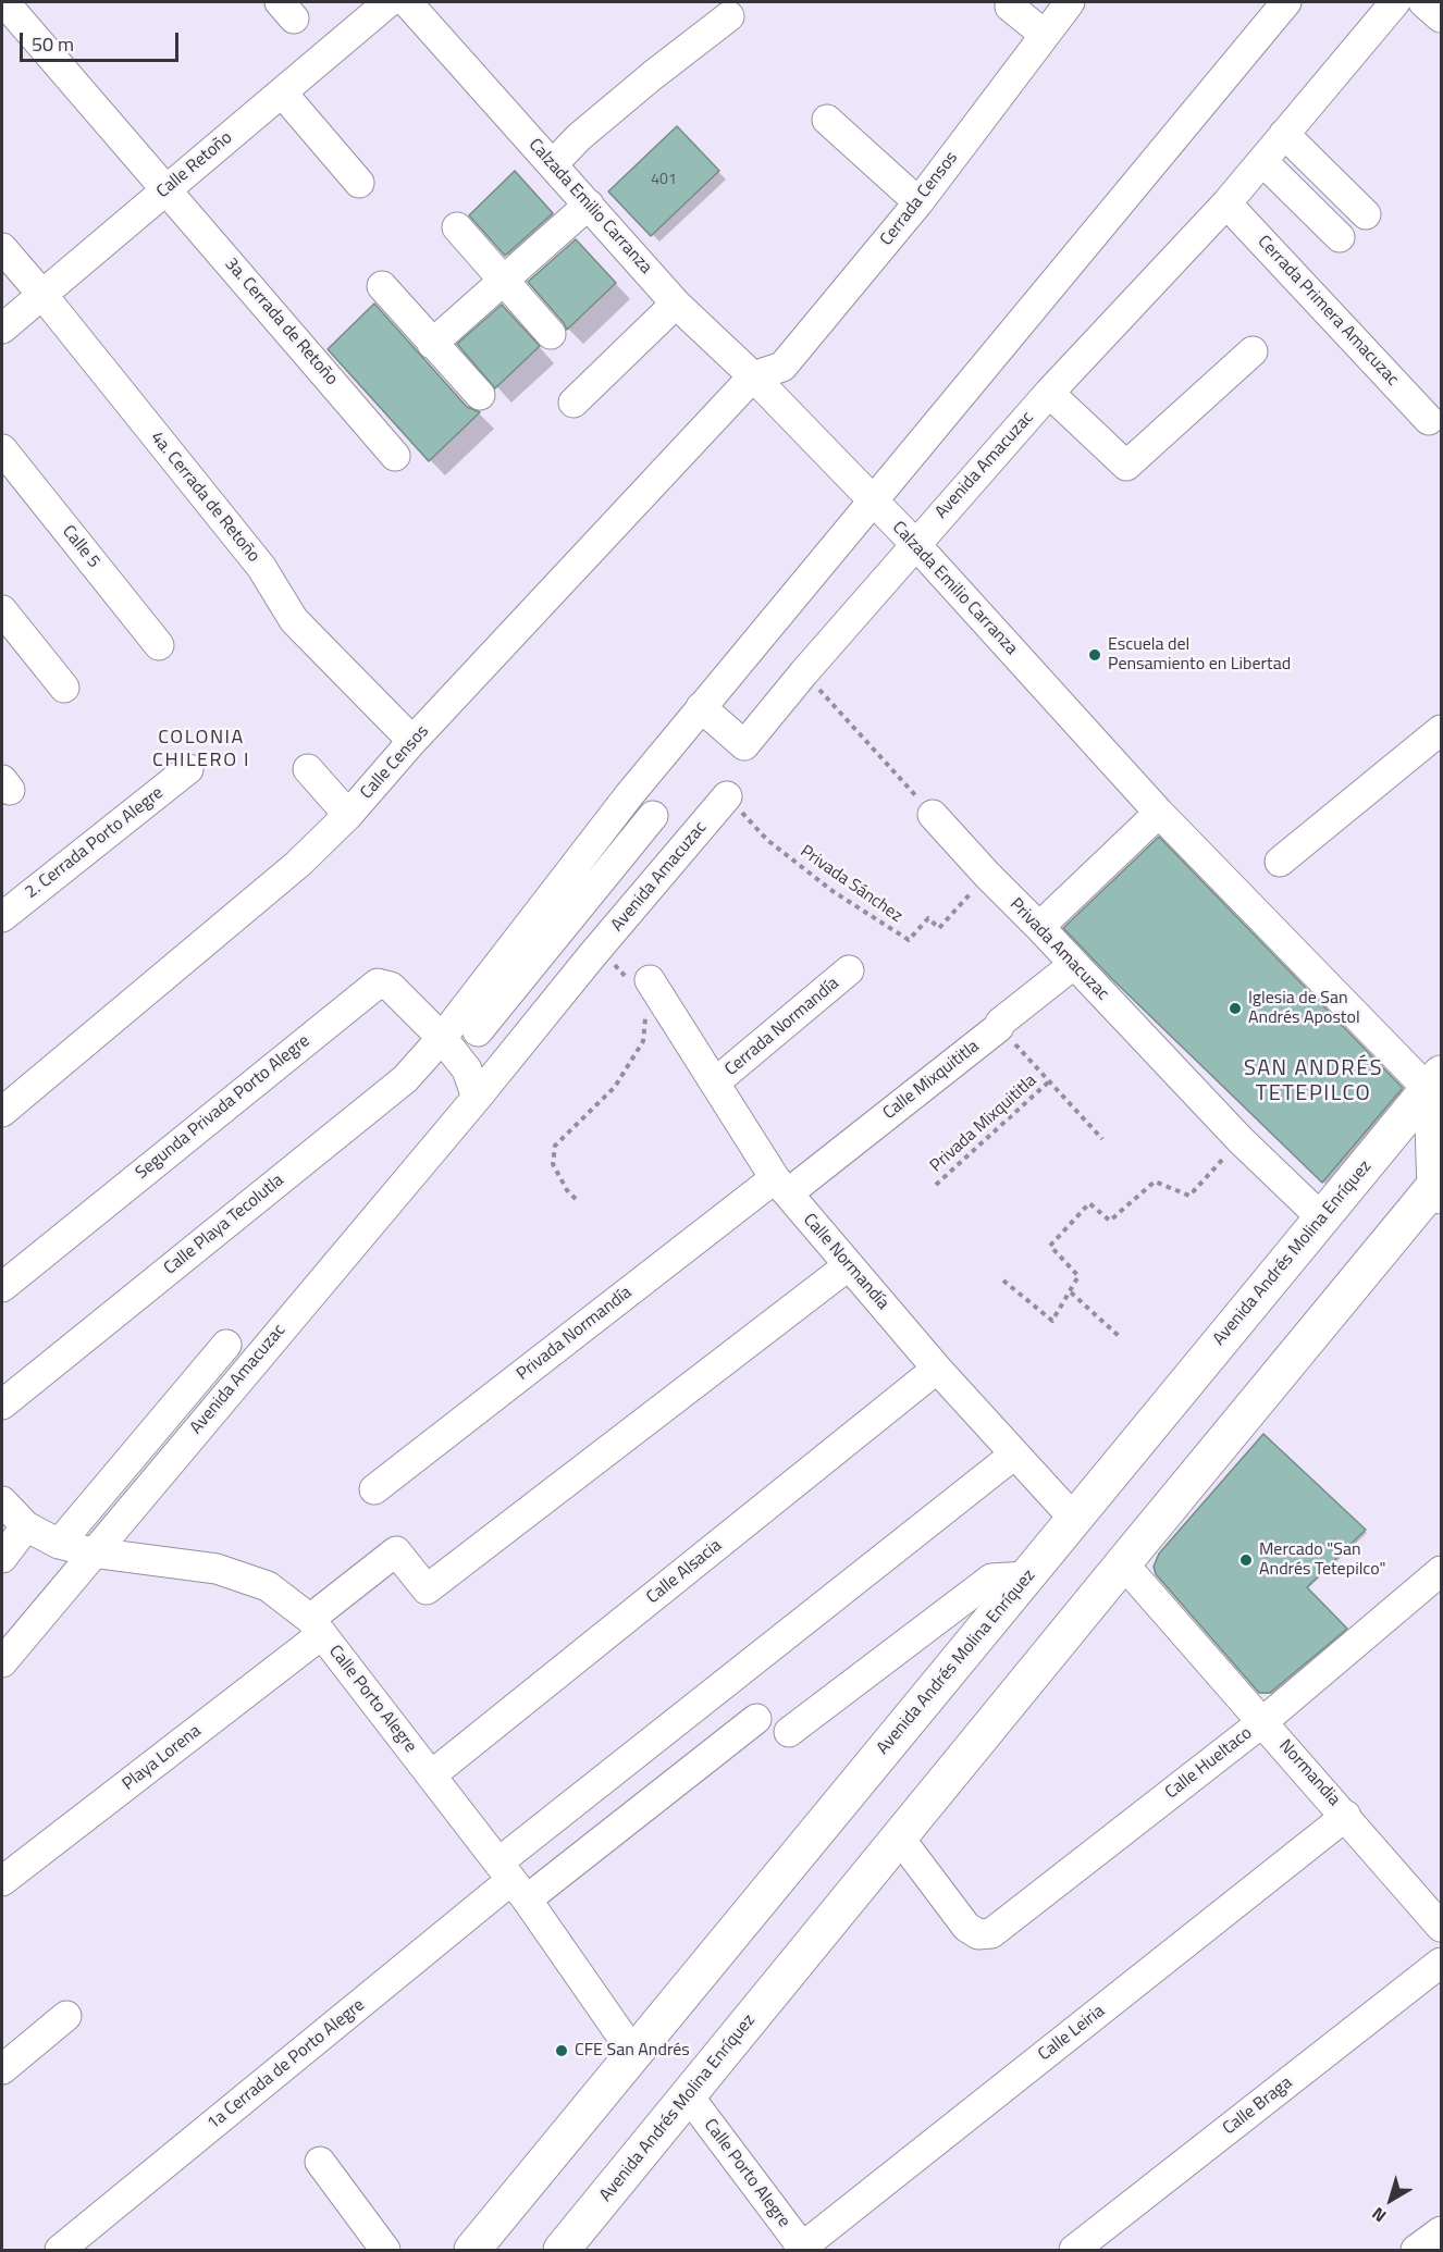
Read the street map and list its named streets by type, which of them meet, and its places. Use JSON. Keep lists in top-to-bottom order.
{
  "streets": {
    "main road": ["Avenida Andrés Molina Enríquez"],
    "street": [
      "Calle Retoño",
      "Cerrada Censos",
      "Calzada Emilio Carranza",
      "Cerrada Primera Amacuzac",
      "3a. Cerrada de Retoño",
      "Avenida Amacuzac",
      "4a. Cerrada de Retoño",
      "Calle 5",
      "Calle Censos",
      "2. Cerrada Porto Alegre",
      "Privada Amacuzac",
      "Cerrada Normandía",
      "Calle Mixquititla",
      "Segunda Privada Porto Alegre",
      "Calle Playa Tecolutla",
      "Calle Normandía",
      "Privada Normandía",
      "Calle Alsacia",
      "Calle Porto Alegre",
      "Playa Lorena",
      "Calle Hueltaco",
      "Normandia",
      "Calle Leiria",
      "1a Cerrada de Porto Alegre",
      "Calle Braga"
    ],
    "path": ["Privada Sánchez", "Privada Mixquititla"]
  },
  "crossings": [
    ["Calle Retoño", "3a. Cerrada de Retoño"],
    ["Calle Retoño", "4a. Cerrada de Retoño"],
    ["Cerrada Censos", "Calzada Emilio Carranza"],
    ["Cerrada Censos", "Calle Censos"],
    ["Calzada Emilio Carranza", "Avenida Amacuzac"],
    ["Calzada Emilio Carranza", "Calle Censos"],
    ["Calzada Emilio Carranza", "Avenida Andrés Molina Enríquez"],
    ["Cerrada Primera Amacuzac", "Avenida Amacuzac"],
    ["Avenida Amacuzac", "Privada Sánchez"],
    ["Avenida Amacuzac", "Calle Porto Alegre"],
    ["4a. Cerrada de Retoño", "Calle Censos"],
    ["Privada Sánchez", "Privada Amacuzac"],
    ["Privada Amacuzac", "Calle Mixquititla"],
    ["Privada Amacuzac", "Avenida Andrés Molina Enríquez"],
    ["Cerrada Normandía", "Calle Normandía"],
    ["Calle Mixquititla", "Calle Normandía"],
    ["Calle Mixquititla", "Privada Normandía"],
    ["Segunda Privada Porto Alegre", "Calle Playa Tecolutla"],
    ["Avenida Andrés Molina Enríquez", "Calle Normandía"],
    ["Avenida Andrés Molina Enríquez", "Calle Porto Alegre"],
    ["Avenida Andrés Molina Enríquez", "Calle Hueltaco"],
    ["Avenida Andrés Molina Enríquez", "Normandia"],
    ["Calle Normandía", "Privada Normandía"],
    ["Calle Normandía", "Calle Alsacia"],
    ["Calle Normandía", "Playa Lorena"],
    ["Calle Alsacia", "Calle Porto Alegre"],
    ["Calle Porto Alegre", "Playa Lorena"],
    ["Calle Porto Alegre", "Calle Leiria"],
    ["Calle Porto Alegre", "1a Cerrada de Porto Alegre"],
    ["Calle Hueltaco", "Normandia"],
    ["Normandia", "Calle Leiria"]
  ],
  "districts": ["COLONIA CHILERO I", "SAN ANDRÉS TETEPILCO"],
  "places": [
    "Escuela del Pensamiento en Libertad",
    "Iglesia de San Andrés Apostol",
    "Mercado \"San Andrés Tetepilco\"",
    "CFE San Andrés"
  ],
  "house_numbers": ["401"],
  "scale_bar": "50 m",
  "north": "bottom left"
}
